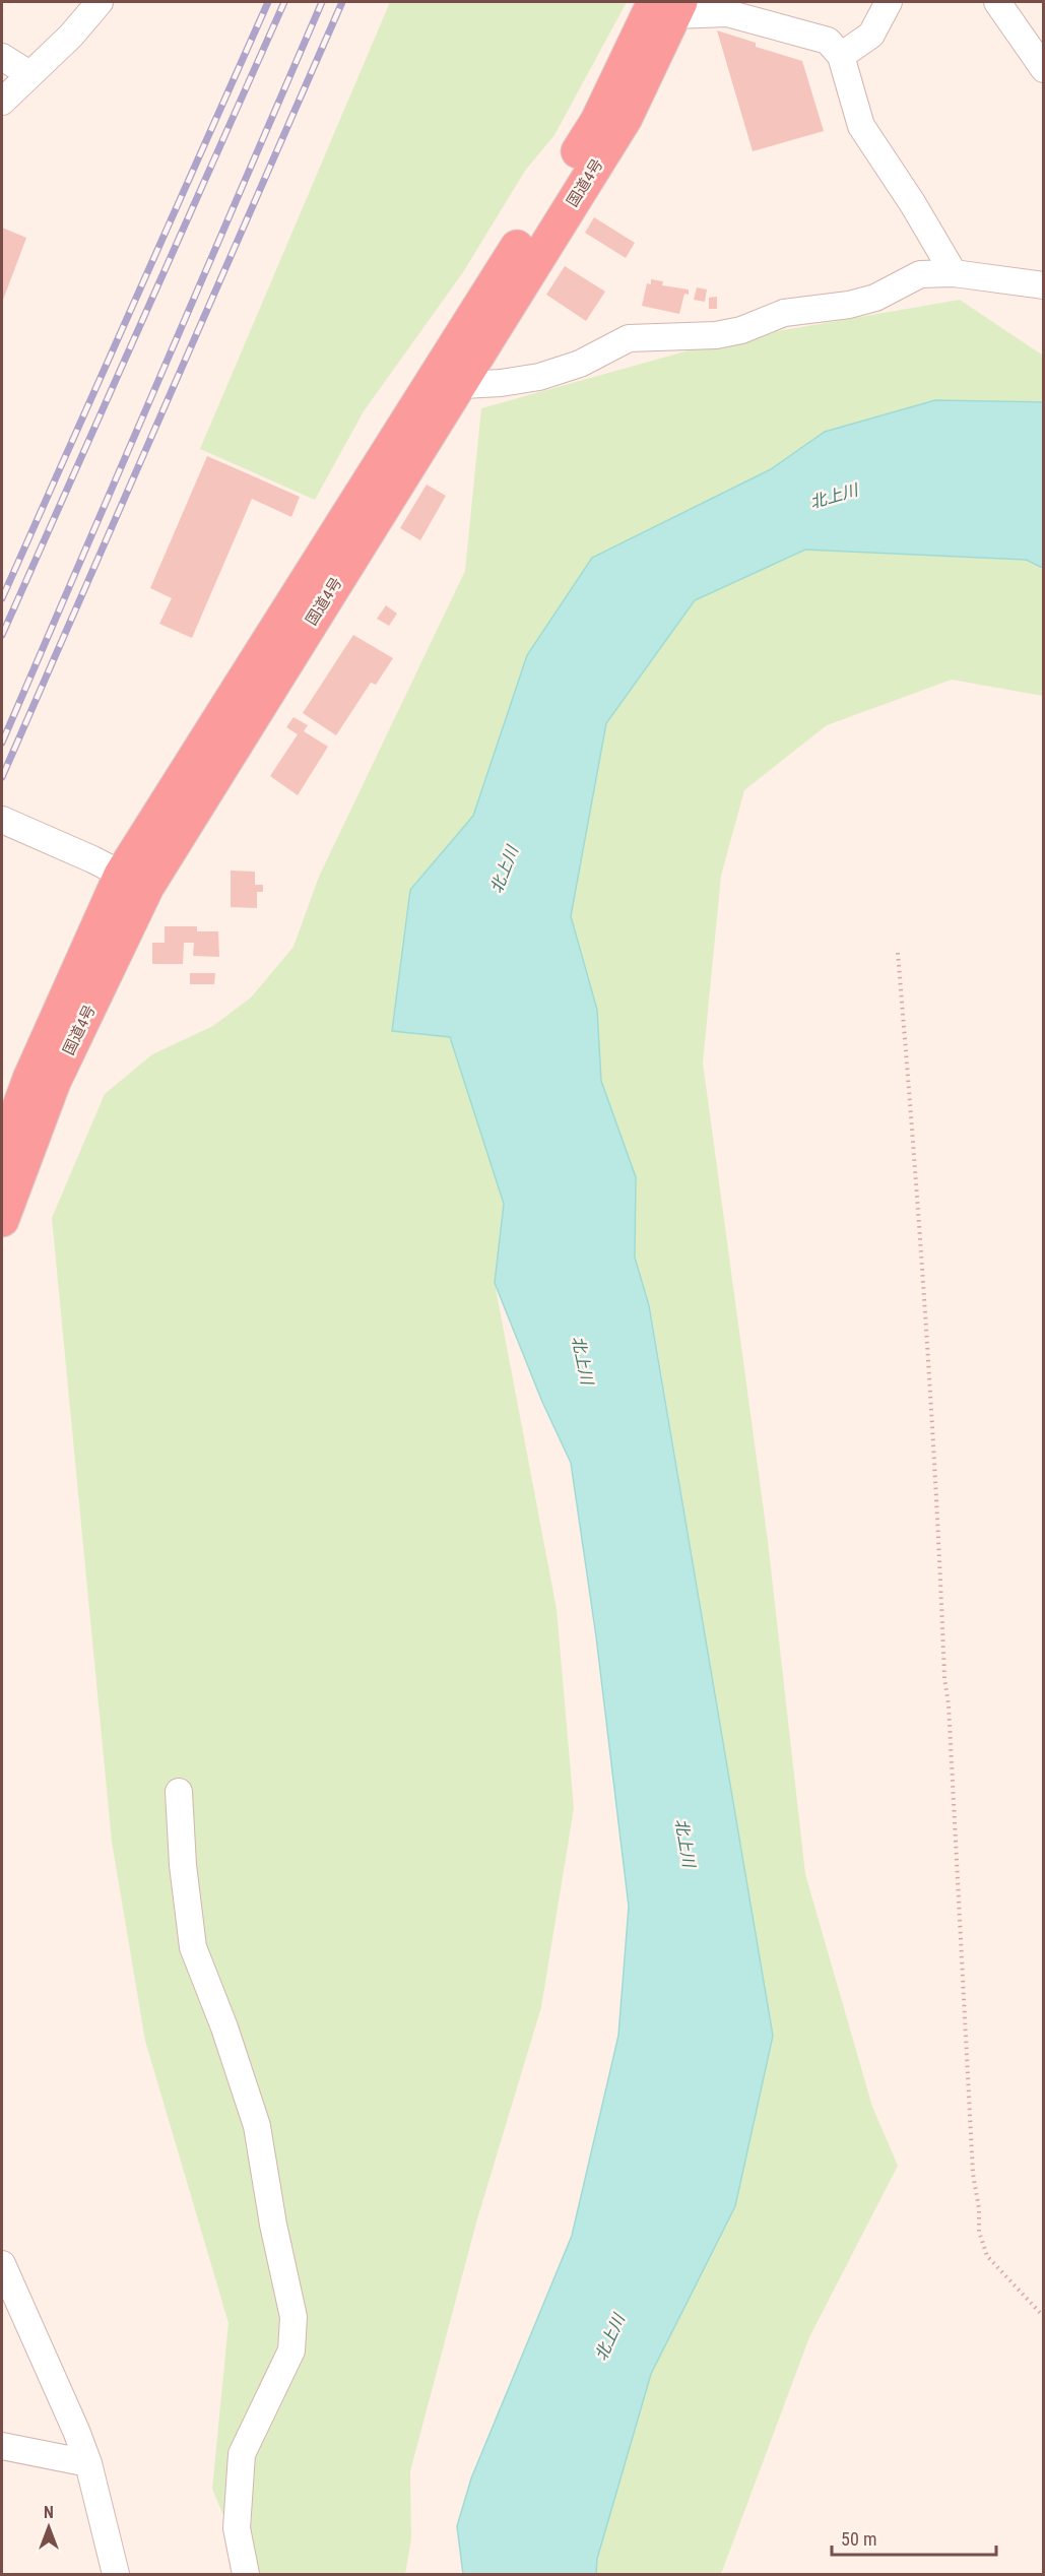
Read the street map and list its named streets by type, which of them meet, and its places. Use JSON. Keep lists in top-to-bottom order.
{
  "streets": {
    "highway": ["国道4号"]
  },
  "water": ["北上川"],
  "scale_bar": "50 m",
  "north": "top"
}
